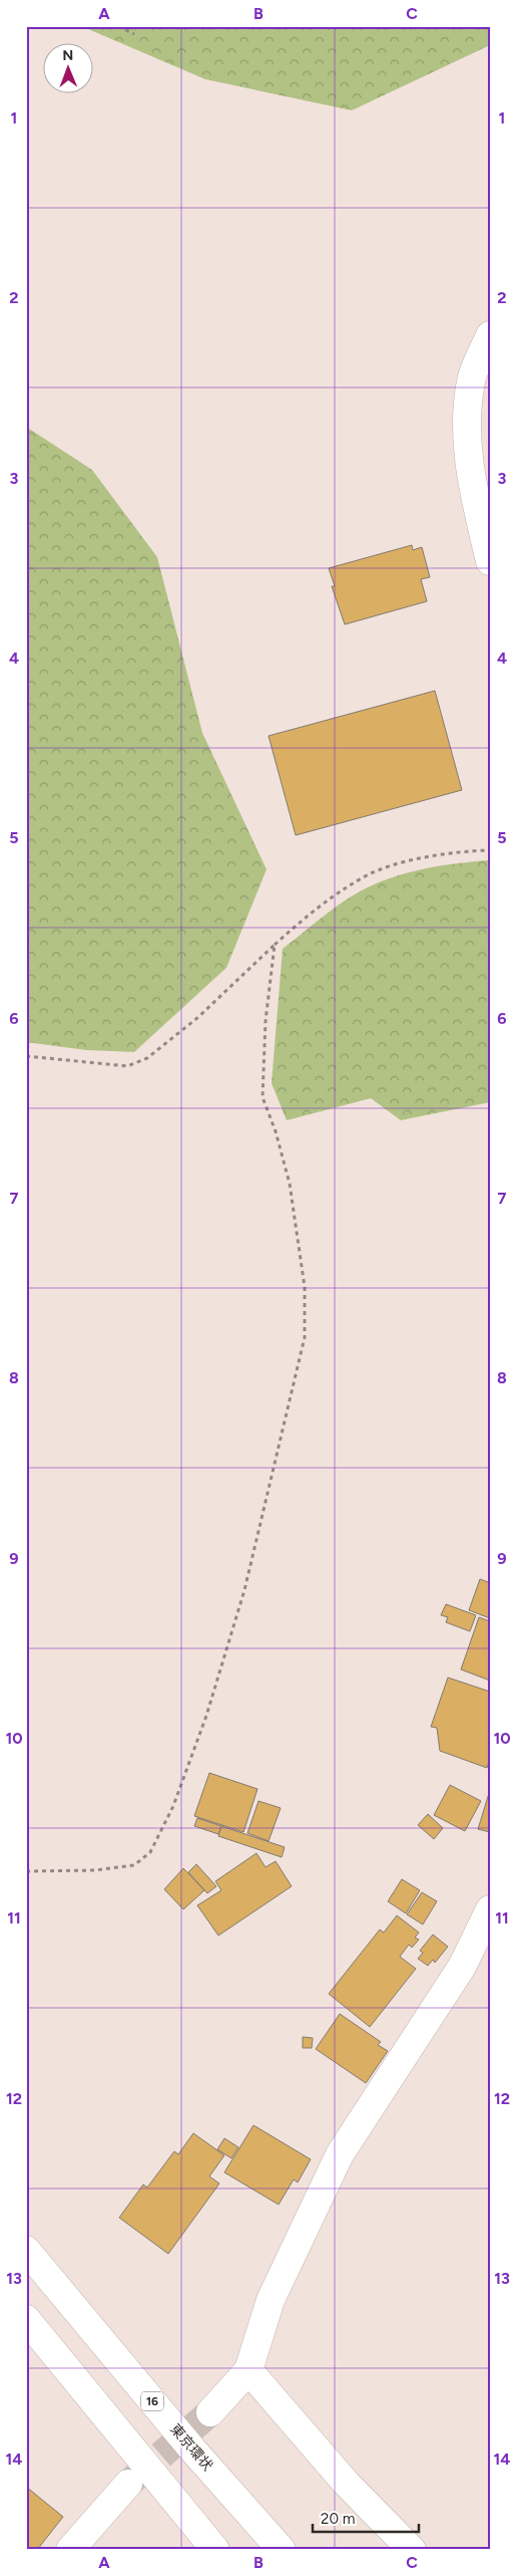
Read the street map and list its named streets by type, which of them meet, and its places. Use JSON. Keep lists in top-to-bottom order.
{
  "streets": {
    "main road": ["16", "東京環状"]
  },
  "scale_bar": "20 m",
  "north": "top",
  "grid": {
    "columns": ["A", "B", "C"],
    "rows": [
      "1",
      "2",
      "3",
      "4",
      "5",
      "6",
      "7",
      "8",
      "9",
      "10",
      "11",
      "12",
      "13",
      "14"
    ]
  }
}
